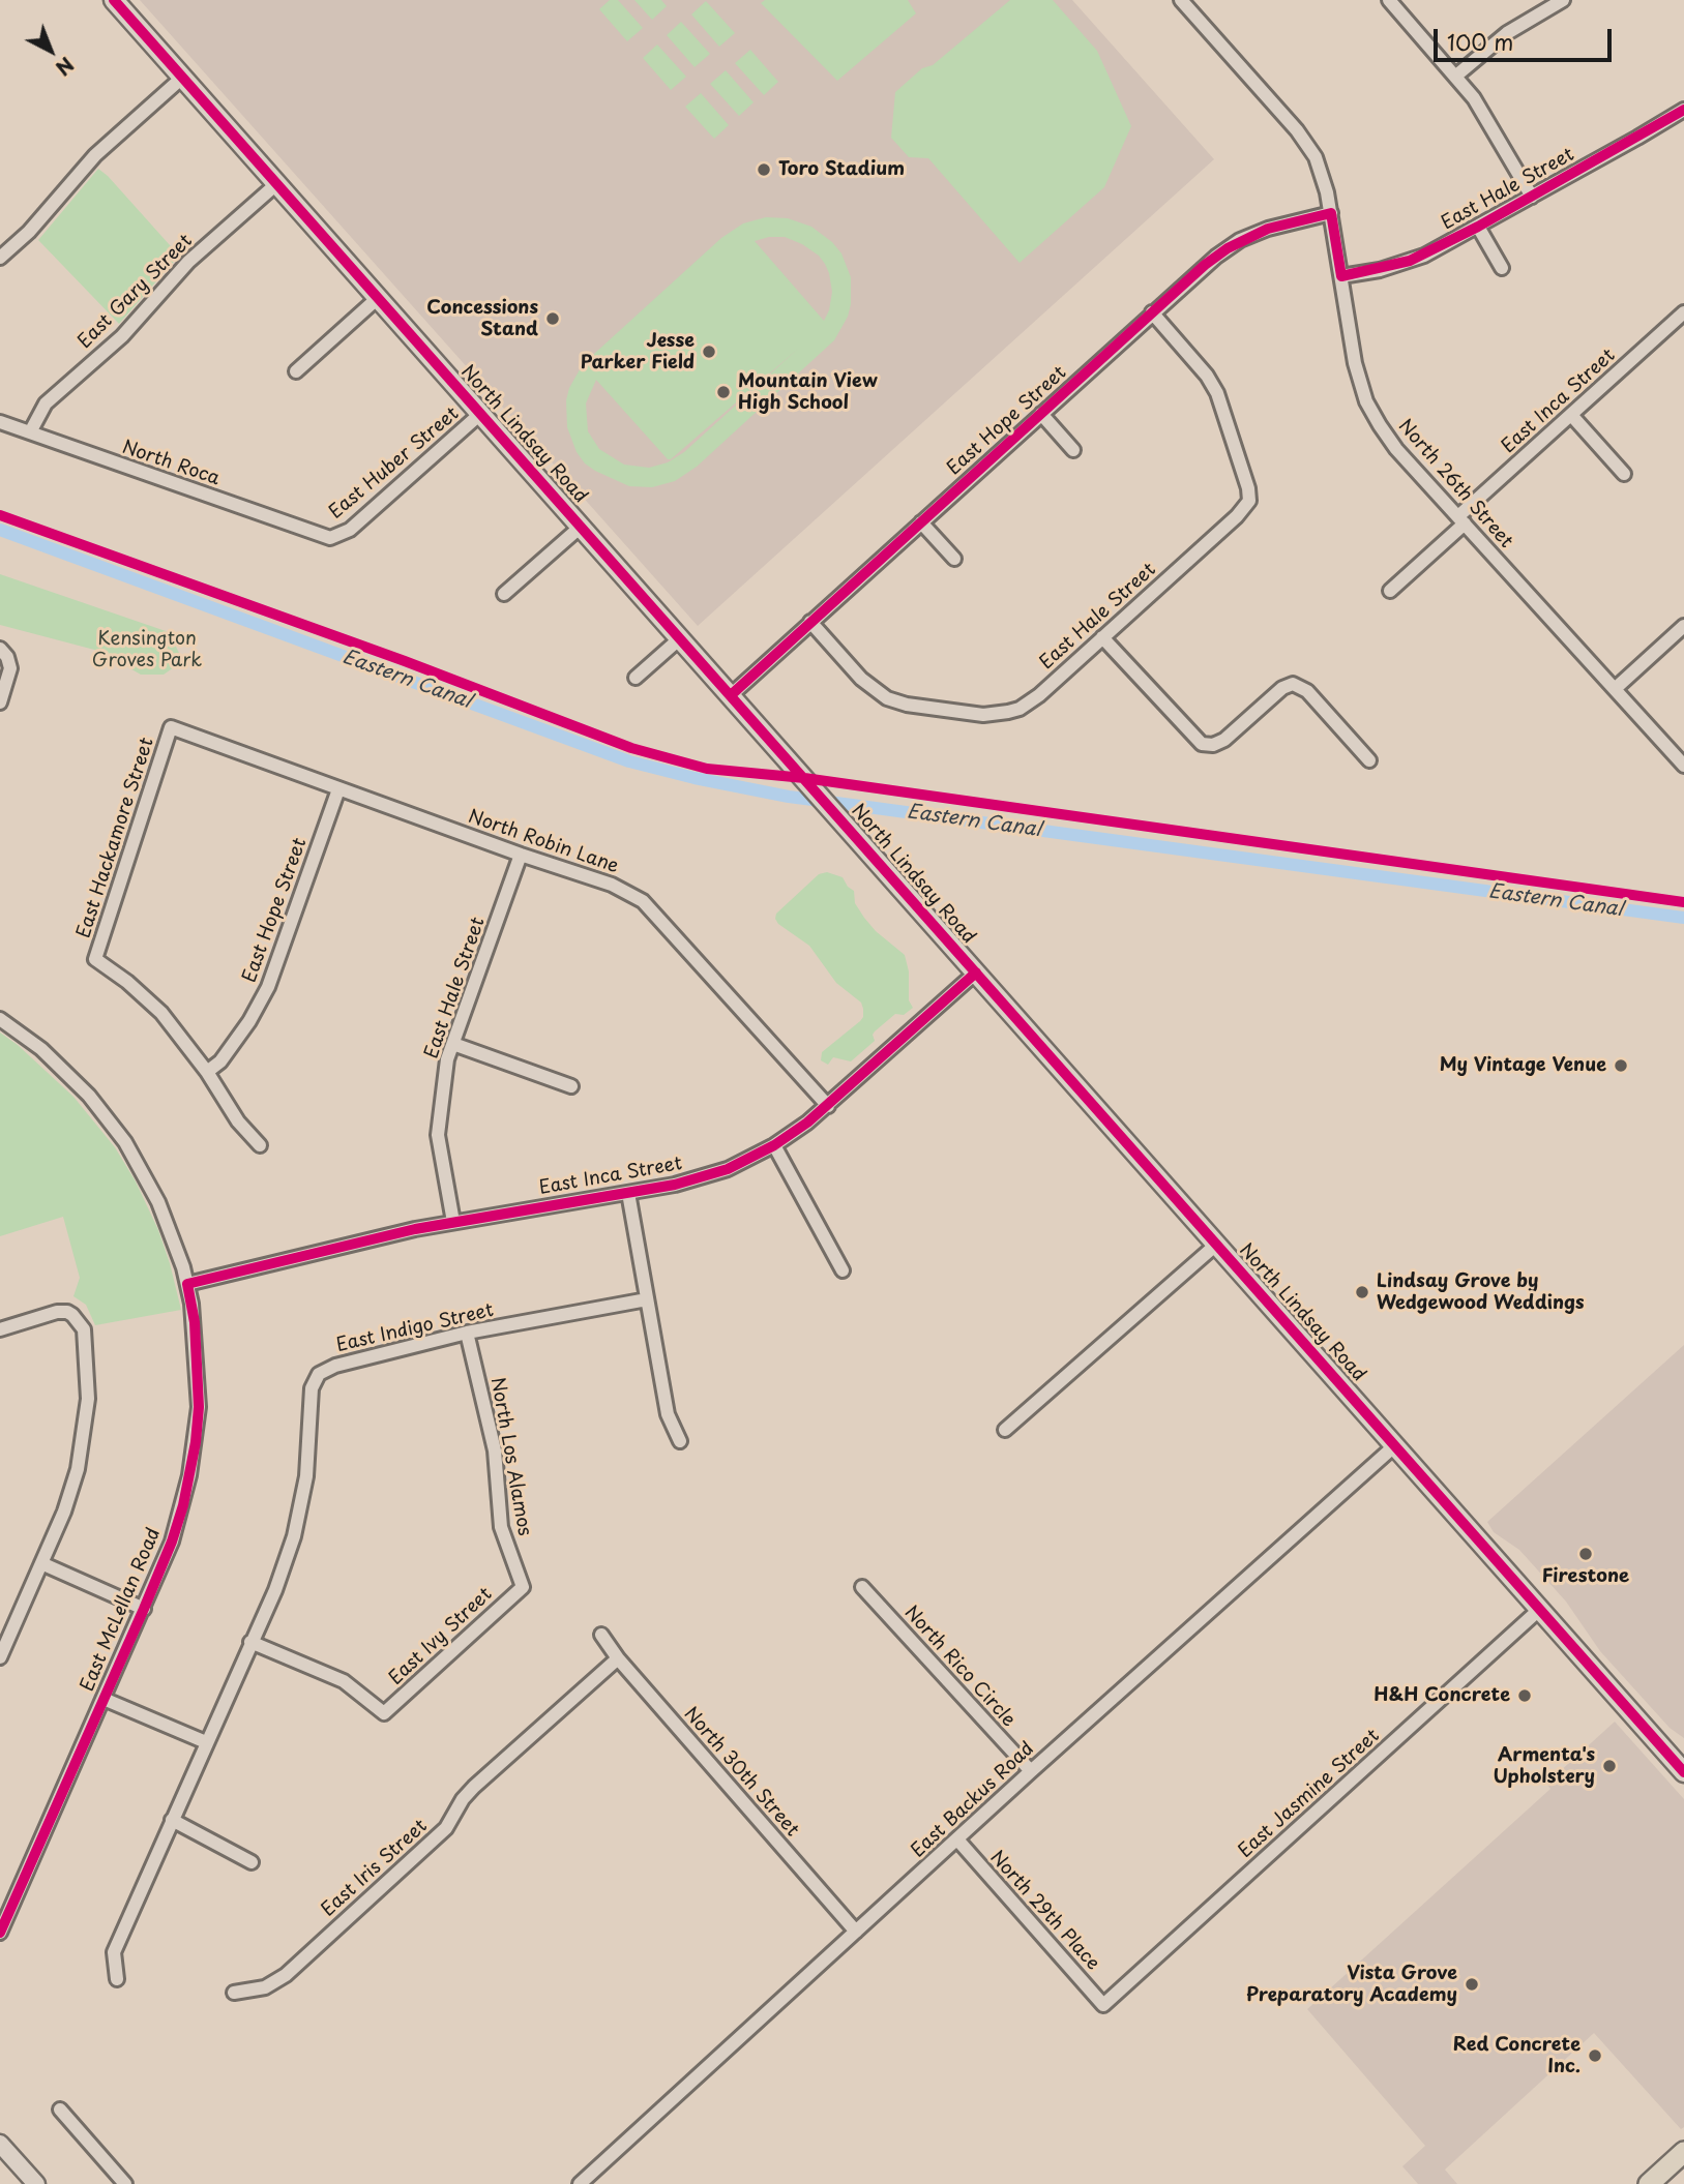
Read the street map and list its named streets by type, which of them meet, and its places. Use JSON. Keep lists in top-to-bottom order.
{
  "streets": {
    "main road": ["North Lindsay Road"],
    "street": [
      "East Hale Street",
      "East Gary Street",
      "East Inca Street",
      "East Hope Street",
      "North Roca",
      "East Huber Street",
      "North 26th Street",
      "East Hackamore Street",
      "North Robin Lane",
      "East Indigo Street",
      "North Los Alamos",
      "East McLellan Road",
      "East Ivy Street",
      "North Rico Circle",
      "North 30th Street",
      "East Jasmine Street",
      "East Backus Road",
      "East Iris Street",
      "North 29th Place"
    ]
  },
  "crossings": [
    ["East Hale Street", "East Inca Street"],
    ["East Hale Street", "East Hope Street"],
    ["East Hale Street", "North 26th Street"],
    ["East Hale Street", "North Robin Lane"],
    ["East Gary Street", "North Lindsay Road"],
    ["East Gary Street", "North Roca"],
    ["East Inca Street", "North Lindsay Road"],
    ["East Inca Street", "North 26th Street"],
    ["East Inca Street", "North Robin Lane"],
    ["East Inca Street", "East McLellan Road"],
    ["East Hope Street", "North Lindsay Road"],
    ["East Hope Street", "North 26th Street"],
    ["East Hope Street", "East Hackamore Street"],
    ["East Hope Street", "North Robin Lane"],
    ["North Lindsay Road", "East Huber Street"],
    ["North Lindsay Road", "East Jasmine Street"],
    ["North Lindsay Road", "East Backus Road"],
    ["North Roca", "East Huber Street"],
    ["East Hackamore Street", "North Robin Lane"],
    ["East Indigo Street", "North Los Alamos"],
    ["East Indigo Street", "East Ivy Street"],
    ["North Los Alamos", "East Ivy Street"],
    ["North Rico Circle", "East Backus Road"],
    ["North 30th Street", "East Backus Road"],
    ["North 30th Street", "East Iris Street"],
    ["East Jasmine Street", "North 29th Place"],
    ["East Backus Road", "North 29th Place"]
  ],
  "water": ["Eastern Canal"],
  "parks": ["Kensington Groves Park"],
  "places": [
    "Toro Stadium",
    "Concessions Stand",
    "Jesse Parker Field",
    "Mountain View High School",
    "My Vintage Venue",
    "Lindsay Grove by Wedgewood Weddings",
    "Firestone",
    "H&H Concrete",
    "Armenta's Upholstery",
    "Vista Grove Preparatory Academy",
    "Red Concrete Inc."
  ],
  "scale_bar": "100 m",
  "north": "bottom right"
}
